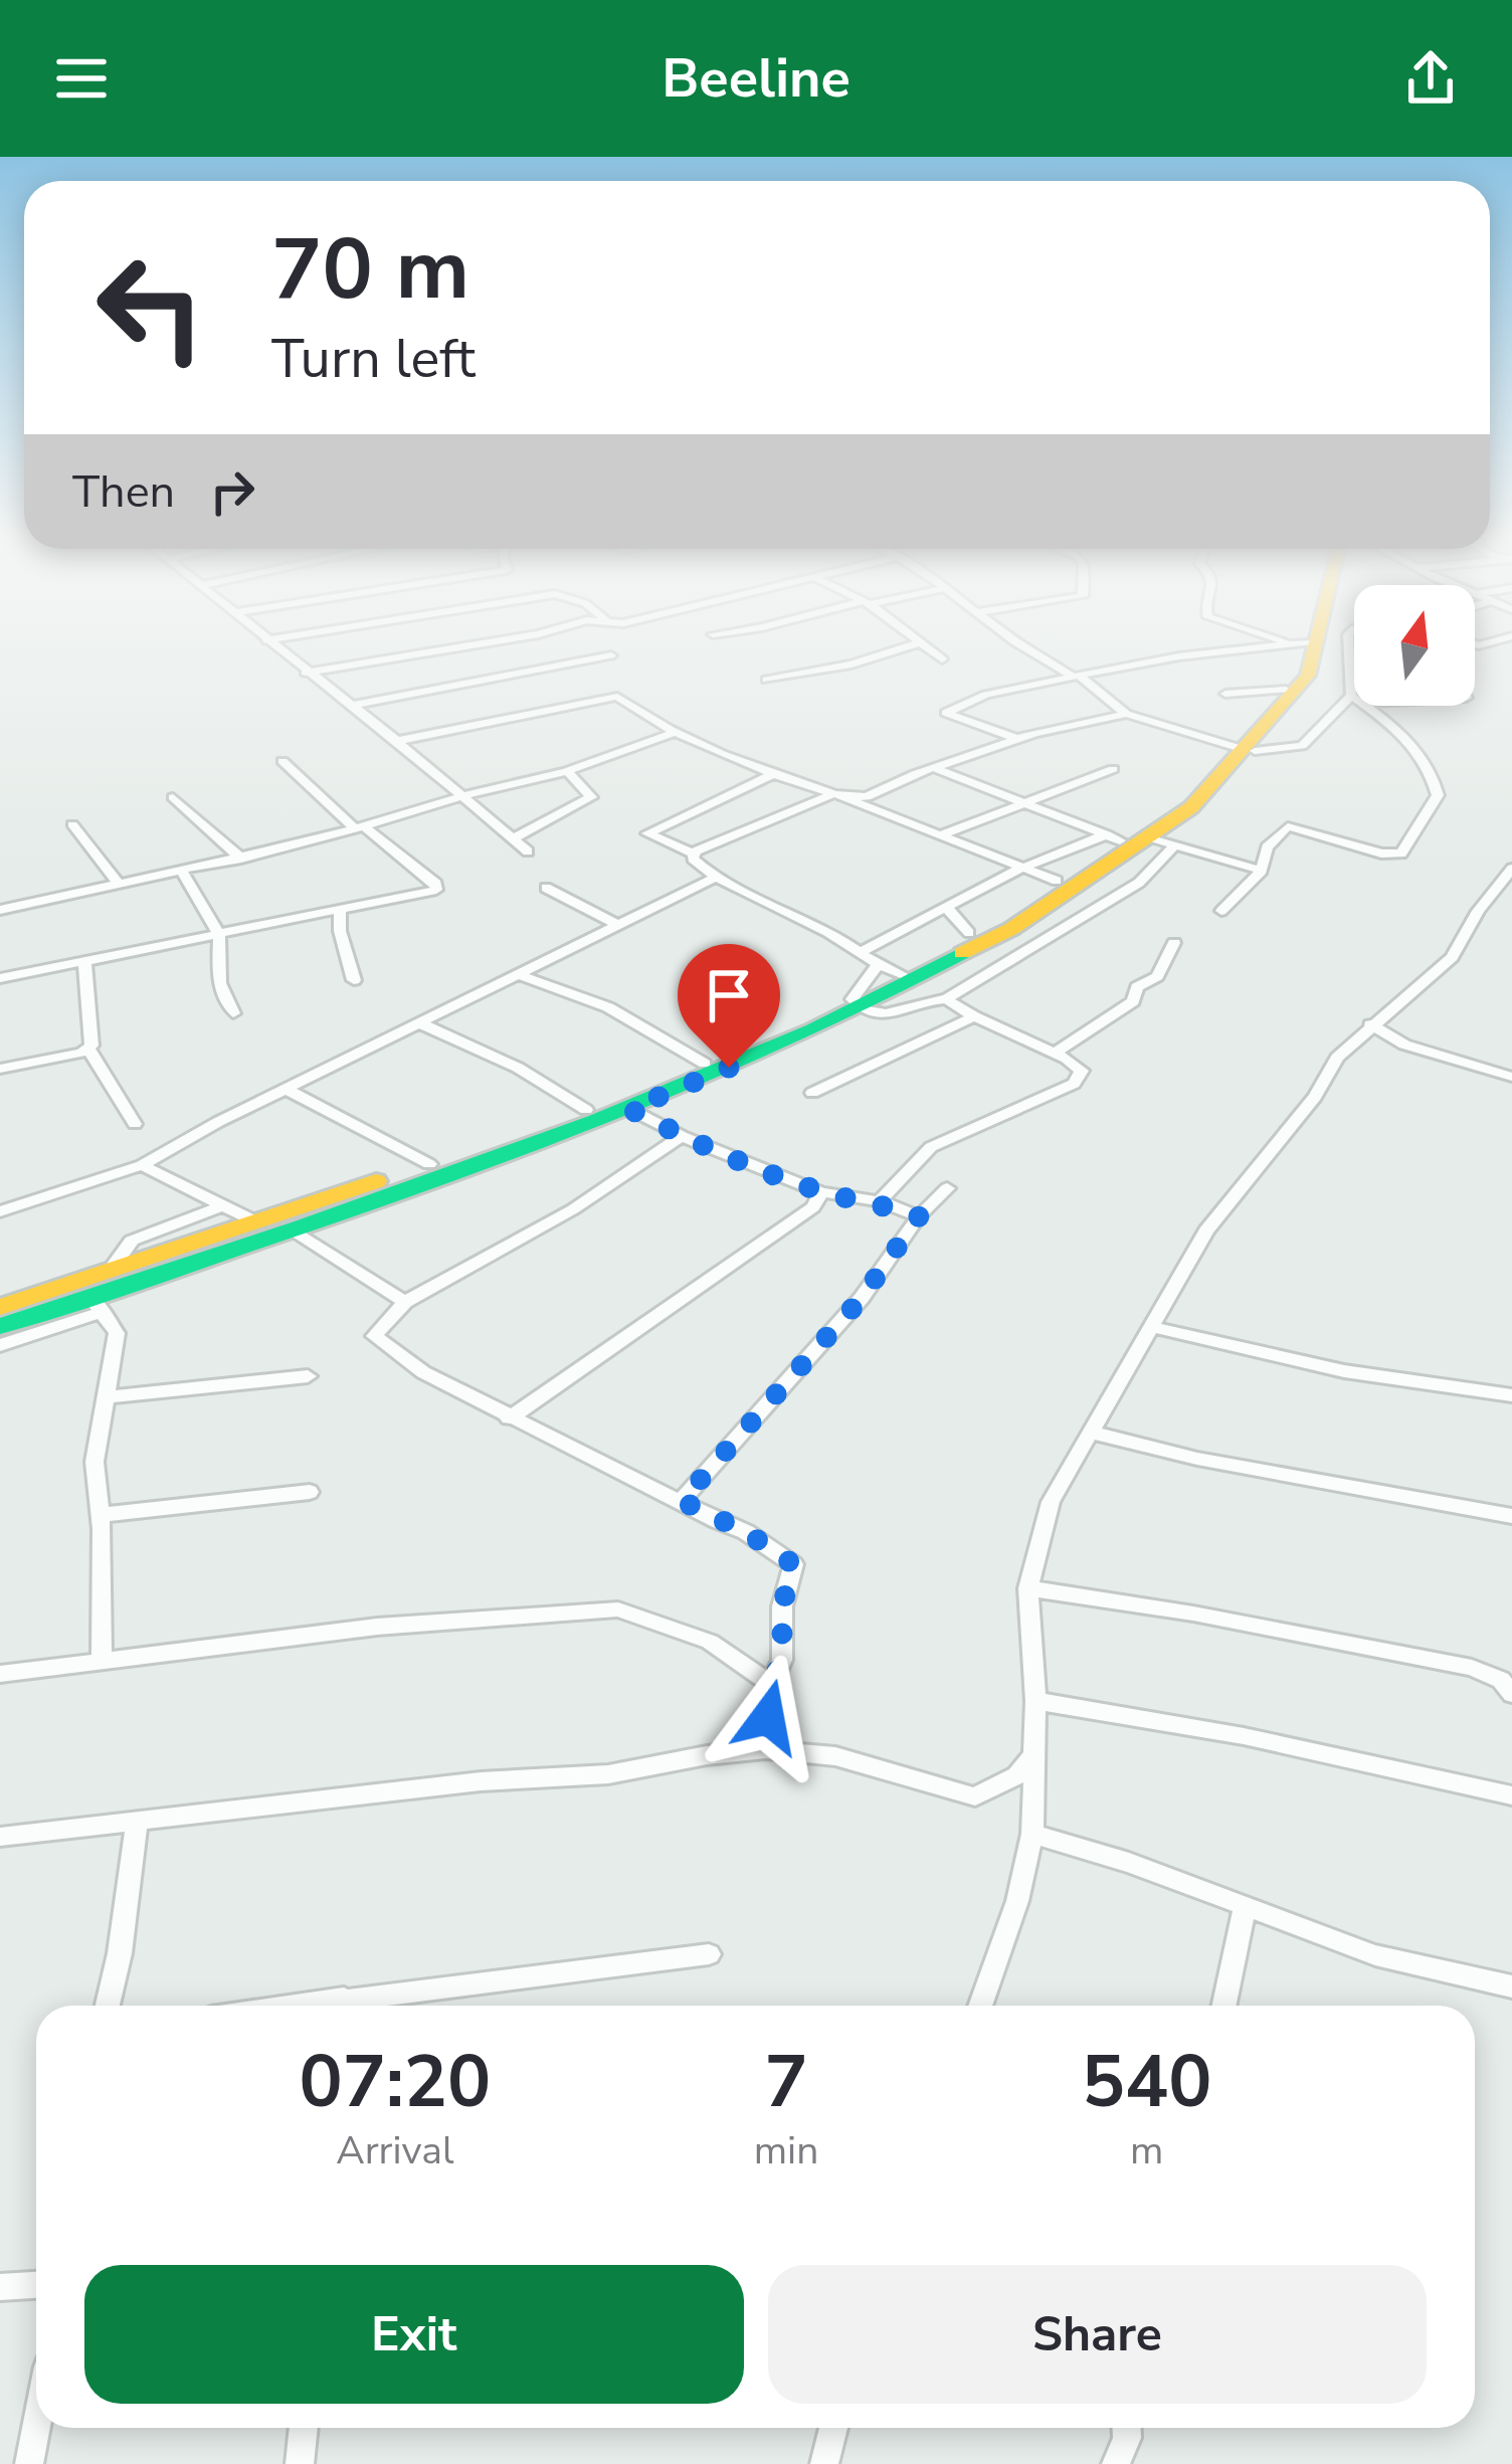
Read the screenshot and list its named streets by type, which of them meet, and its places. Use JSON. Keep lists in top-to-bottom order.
{
  "north": "top",
  "page": {
    "header": "Beeline",
    "turn": ["70 m", "Turn left"],
    "then": "Then",
    "eta": [
      "07:20",
      "Arrival",
      "7",
      "min",
      "540",
      "m"
    ],
    "buttons": ["Exit", "Share"]
  }
}
